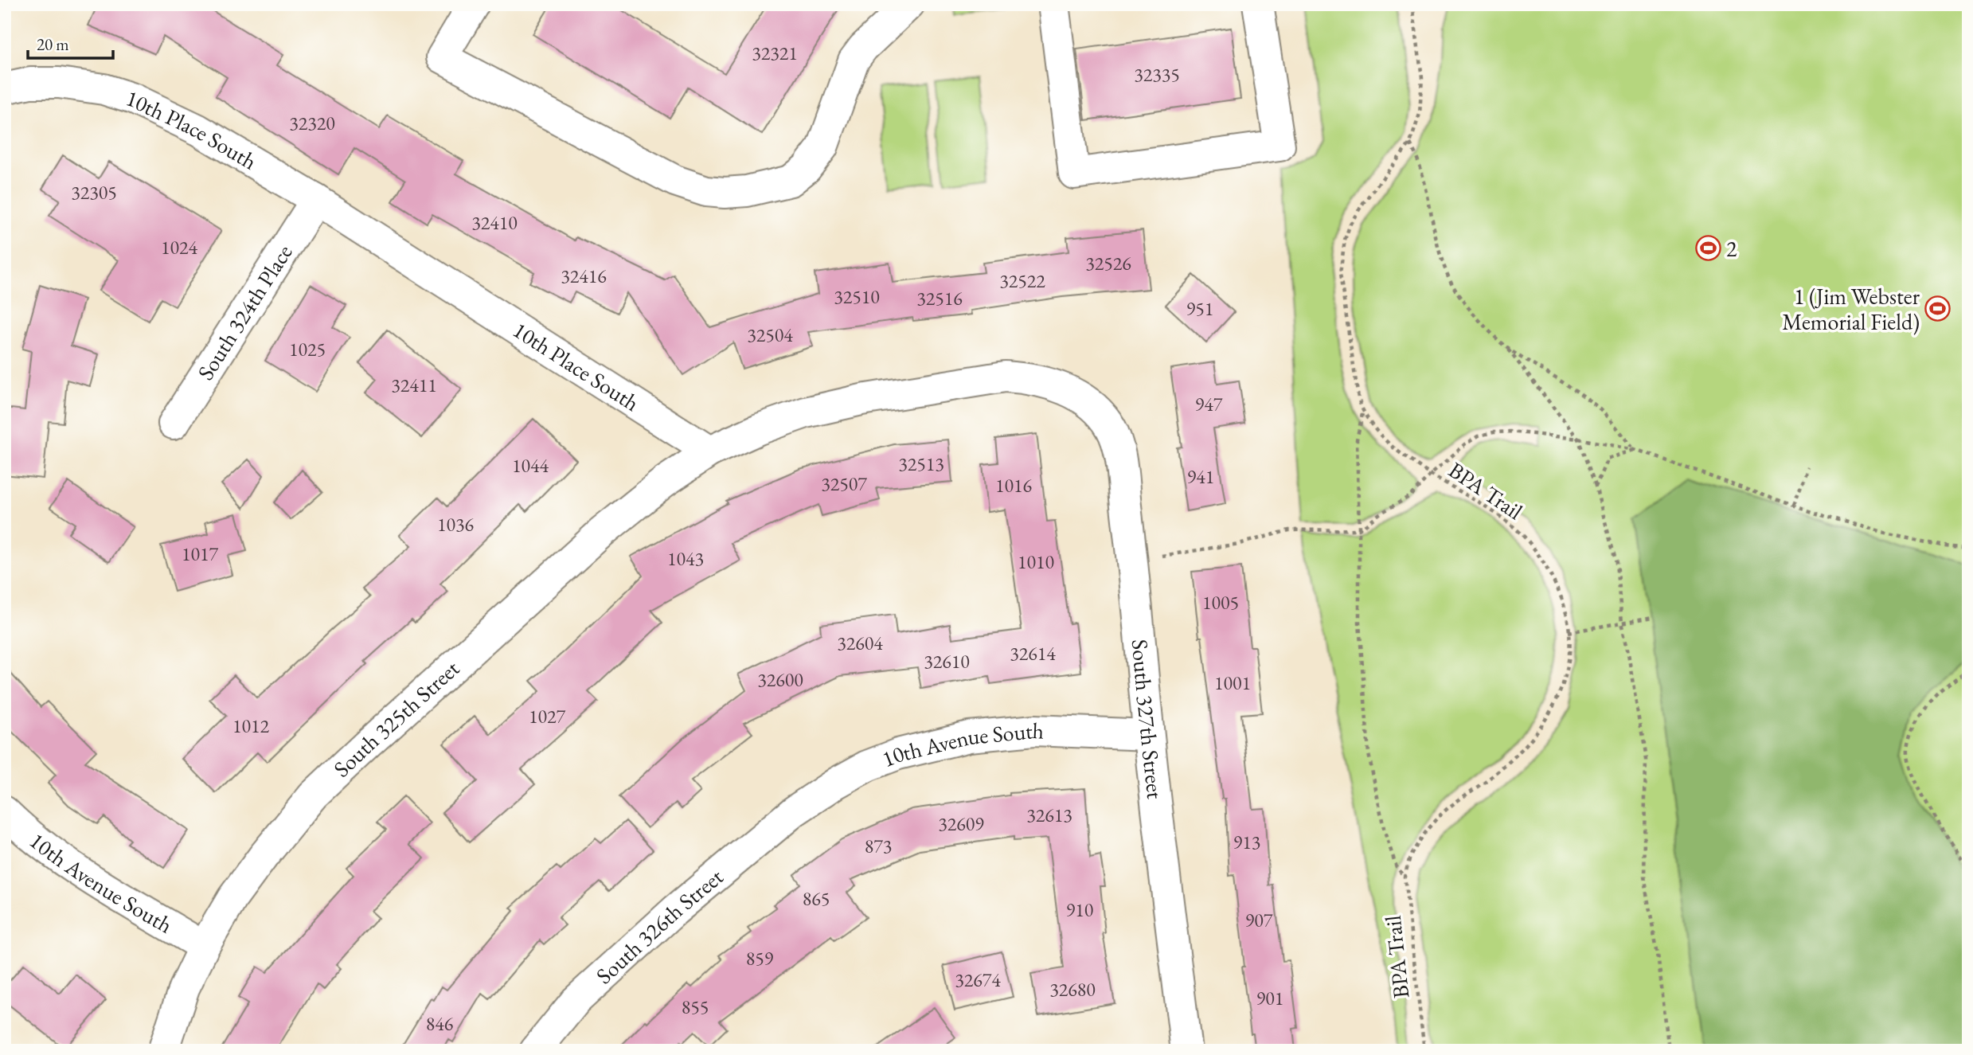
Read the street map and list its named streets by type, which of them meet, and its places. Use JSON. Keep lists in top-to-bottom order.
{
  "streets": {
    "street": [
      "10th Place South",
      "South 324th Place",
      "South 325th Street",
      "South 327th Street",
      "10th Avenue South",
      "South 326th Street"
    ],
    "path": ["BPA Trail"]
  },
  "crossings": [
    ["10th Place South", "South 324th Place"],
    ["10th Place South", "South 325th Street"],
    ["10th Place South", "South 327th Street"],
    ["South 325th Street", "South 327th Street"],
    ["South 325th Street", "10th Avenue South"],
    ["South 327th Street", "10th Avenue South"],
    ["10th Avenue South", "South 326th Street"]
  ],
  "places": {
    "sports": ["2", "1 (Jim Webster Memorial Field)"]
  },
  "house_numbers": [
    "32321",
    "32335",
    "32320",
    "32305",
    "32410",
    "1024",
    "32526",
    "32416",
    "32522",
    "32510",
    "32516",
    "951",
    "32504",
    "1025",
    "32411",
    "947",
    "32513",
    "1044",
    "941",
    "32507",
    "1016",
    "1036",
    "1017",
    "1043",
    "1010",
    "1005",
    "32604",
    "32614",
    "32610",
    "32600",
    "1001",
    "1027",
    "1012",
    "32613",
    "32609",
    "913",
    "873",
    "865",
    "910",
    "907",
    "859",
    "32674",
    "32680",
    "901",
    "855",
    "846"
  ],
  "scale_bar": "20 m"
}
